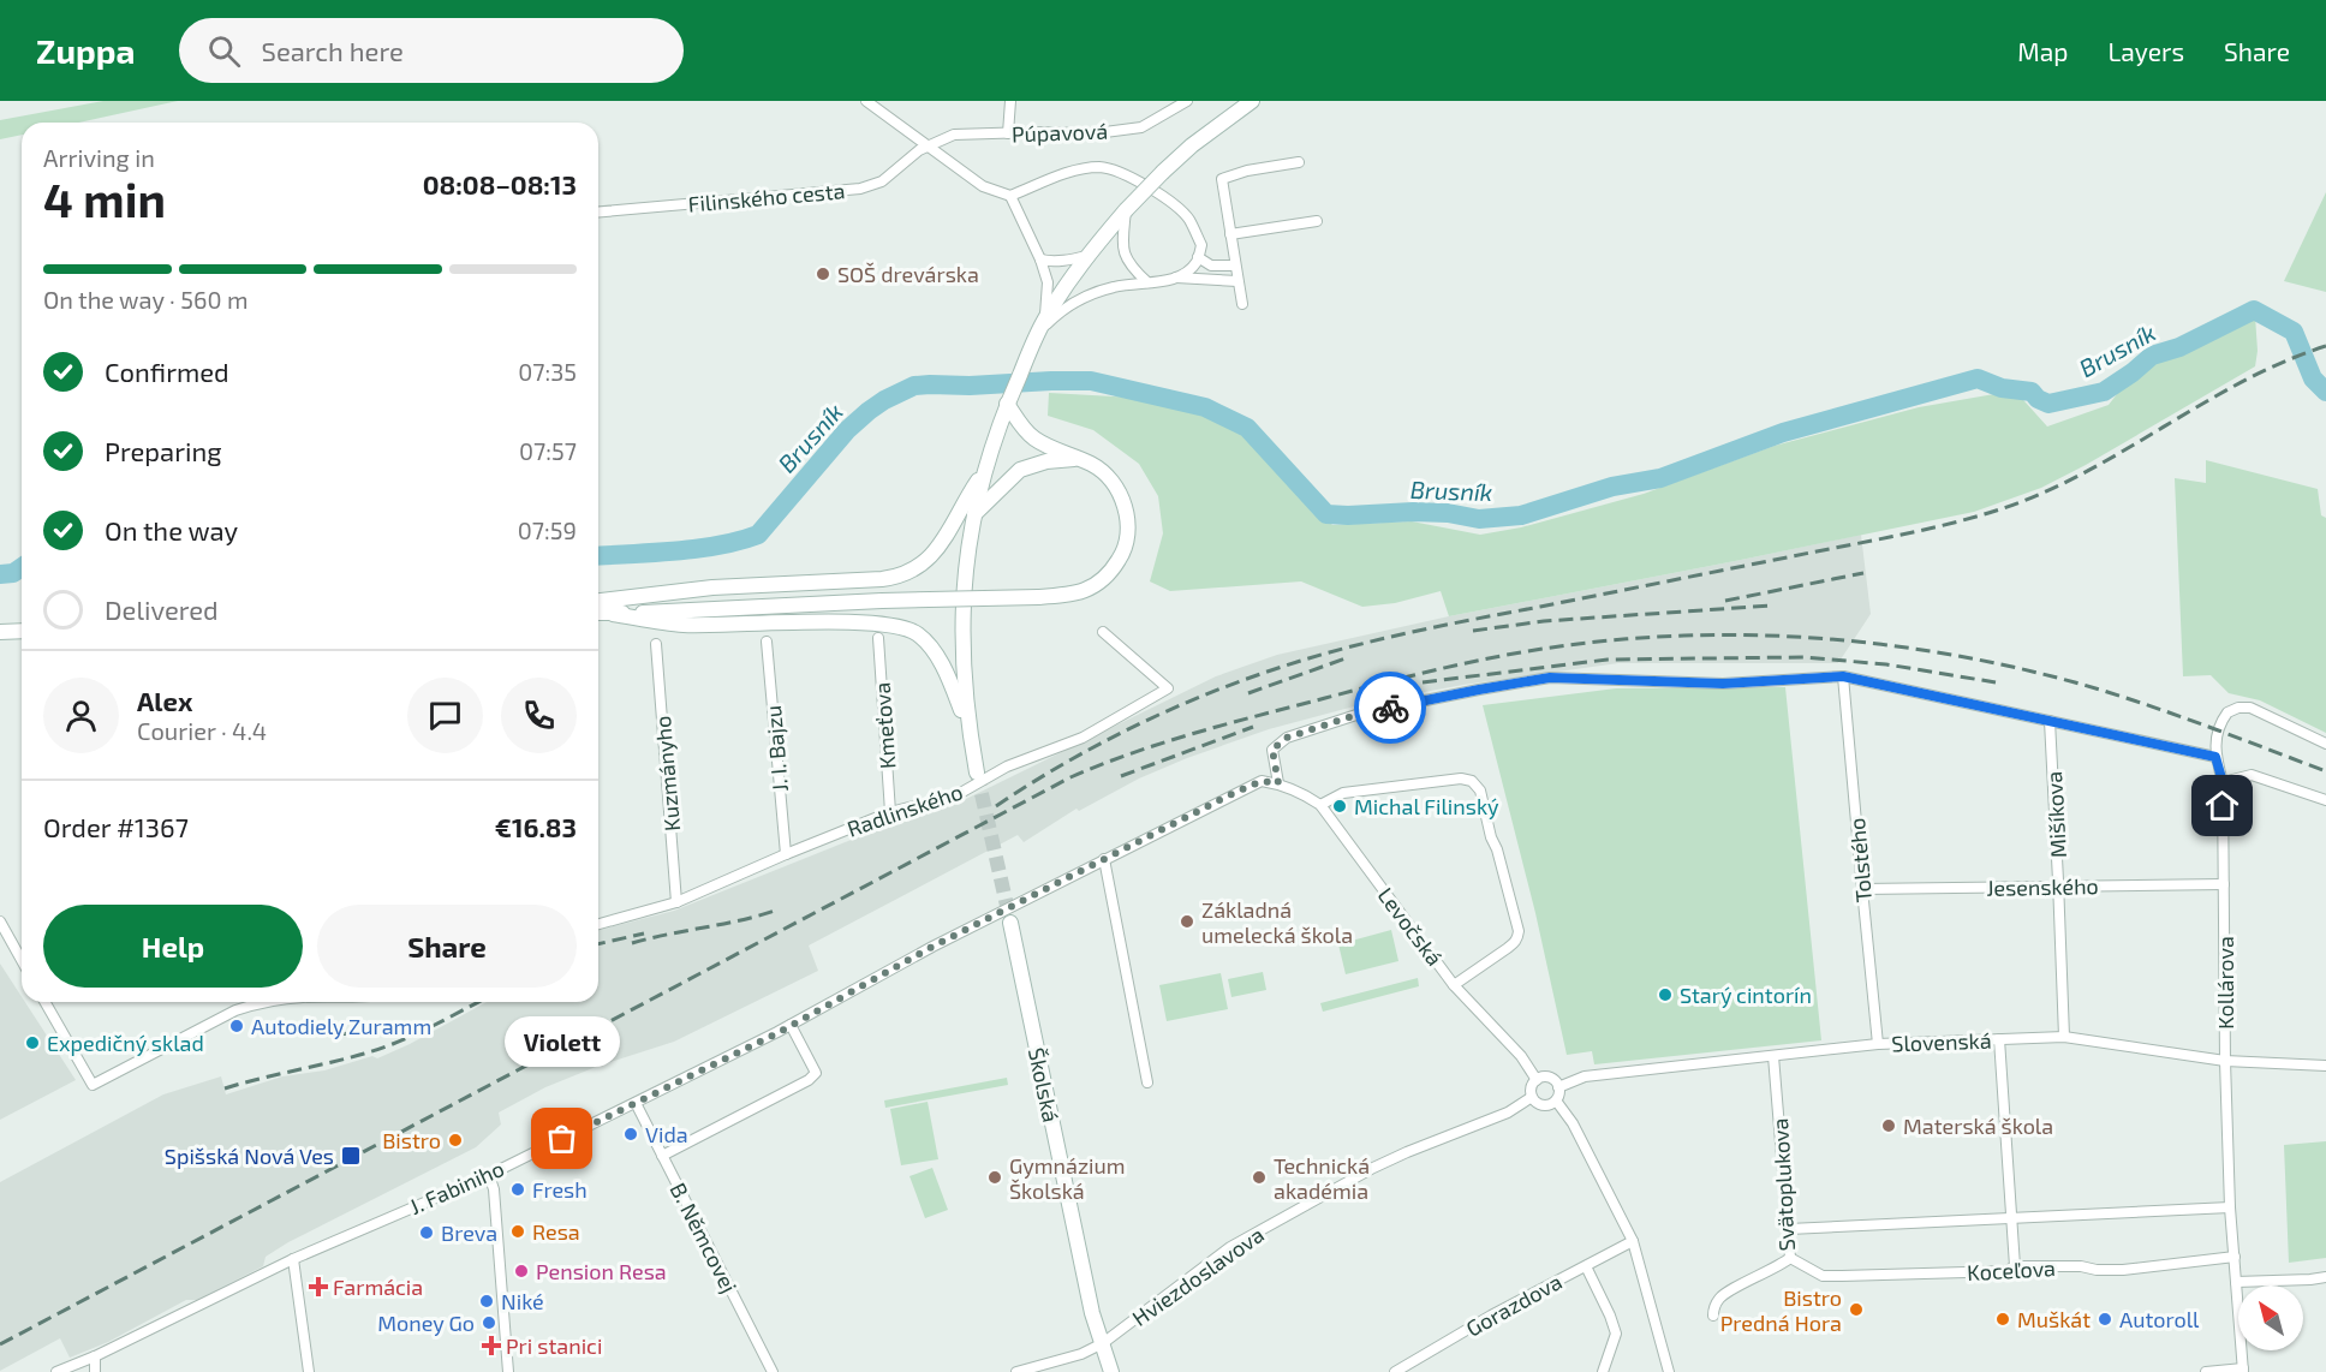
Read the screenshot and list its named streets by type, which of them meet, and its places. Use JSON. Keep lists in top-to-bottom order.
{
  "streets": {
    "main road": ["Školská"],
    "street": [
      "Púpavová",
      "Filinského cesta",
      "Kmeťova",
      "J. I. Bajzu",
      "Kuzmányho",
      "Radlinského",
      "Mišíkova",
      "Tolstého",
      "Jesenského",
      "Levočská",
      "Kollárova",
      "Slovenská",
      "Svätoplukova",
      "J. Fabiniho",
      "B. Němcovej",
      "Koceľova",
      "Hviezdoslavova",
      "Gorazdova"
    ]
  },
  "crossings": [
    ["Púpavová", "Filinského cesta"],
    ["Kmeťova", "Radlinského"],
    ["J. I. Bajzu", "Radlinského"],
    ["Kuzmányho", "Radlinského"],
    ["Mišíkova", "Jesenského"],
    ["Mišíkova", "Slovenská"],
    ["Tolstého", "Jesenského"],
    ["Tolstého", "Slovenská"],
    ["Jesenského", "Kollárova"],
    ["Levočská", "Slovenská"],
    ["Levočská", "J. Fabiniho"],
    ["Levočská", "Hviezdoslavova"],
    ["Kollárova", "Slovenská"],
    ["Kollárova", "Koceľova"],
    ["Slovenská", "Svätoplukova"],
    ["Slovenská", "Hviezdoslavova"],
    ["Školská", "Hviezdoslavova"],
    ["Svätoplukova", "Koceľova"],
    ["J. Fabiniho", "B. Němcovej"]
  ],
  "water": ["Brusník"],
  "places": {
    "other": [
      "SOŠ drevárska",
      "Michal Filinský",
      "Základná umelecká škola",
      "Starý cintorín",
      "Autodiely Zuramm",
      "Expedičný sklad",
      "Materská škola",
      "Vida",
      "Violett",
      "Bistro",
      "Gymnázium Školská",
      "Technická akadémia",
      "Fresh",
      "Resa",
      "Breva",
      "Pension Resa",
      "Niké",
      "Bistro Predná Hora",
      "Muškát",
      "Autoroll",
      "Money Go"
    ],
    "transit": ["Spišská Nová Ves"],
    "health": ["Farmácia", "Pri stanici"]
  },
  "north": "top left",
  "page": {
    "header": "Zuppa",
    "search": "Search here",
    "nav": ["Map", "Layers", "Share"],
    "heading": ["4 min", "Arriving in", "08:08–08:13"],
    "panel": [
      "Alex",
      "Courier · 4.4",
      "Order #1367",
      "€16.83"
    ],
    "bar": "On the way · 560 m",
    "list": [
      ["Confirmed", "07:35"],
      ["Preparing", "07:57"],
      ["On the way", "07:59"],
      "Delivered"
    ],
    "buttons": ["Help", "Share"],
    "bubble": "Violett"
  }
}
